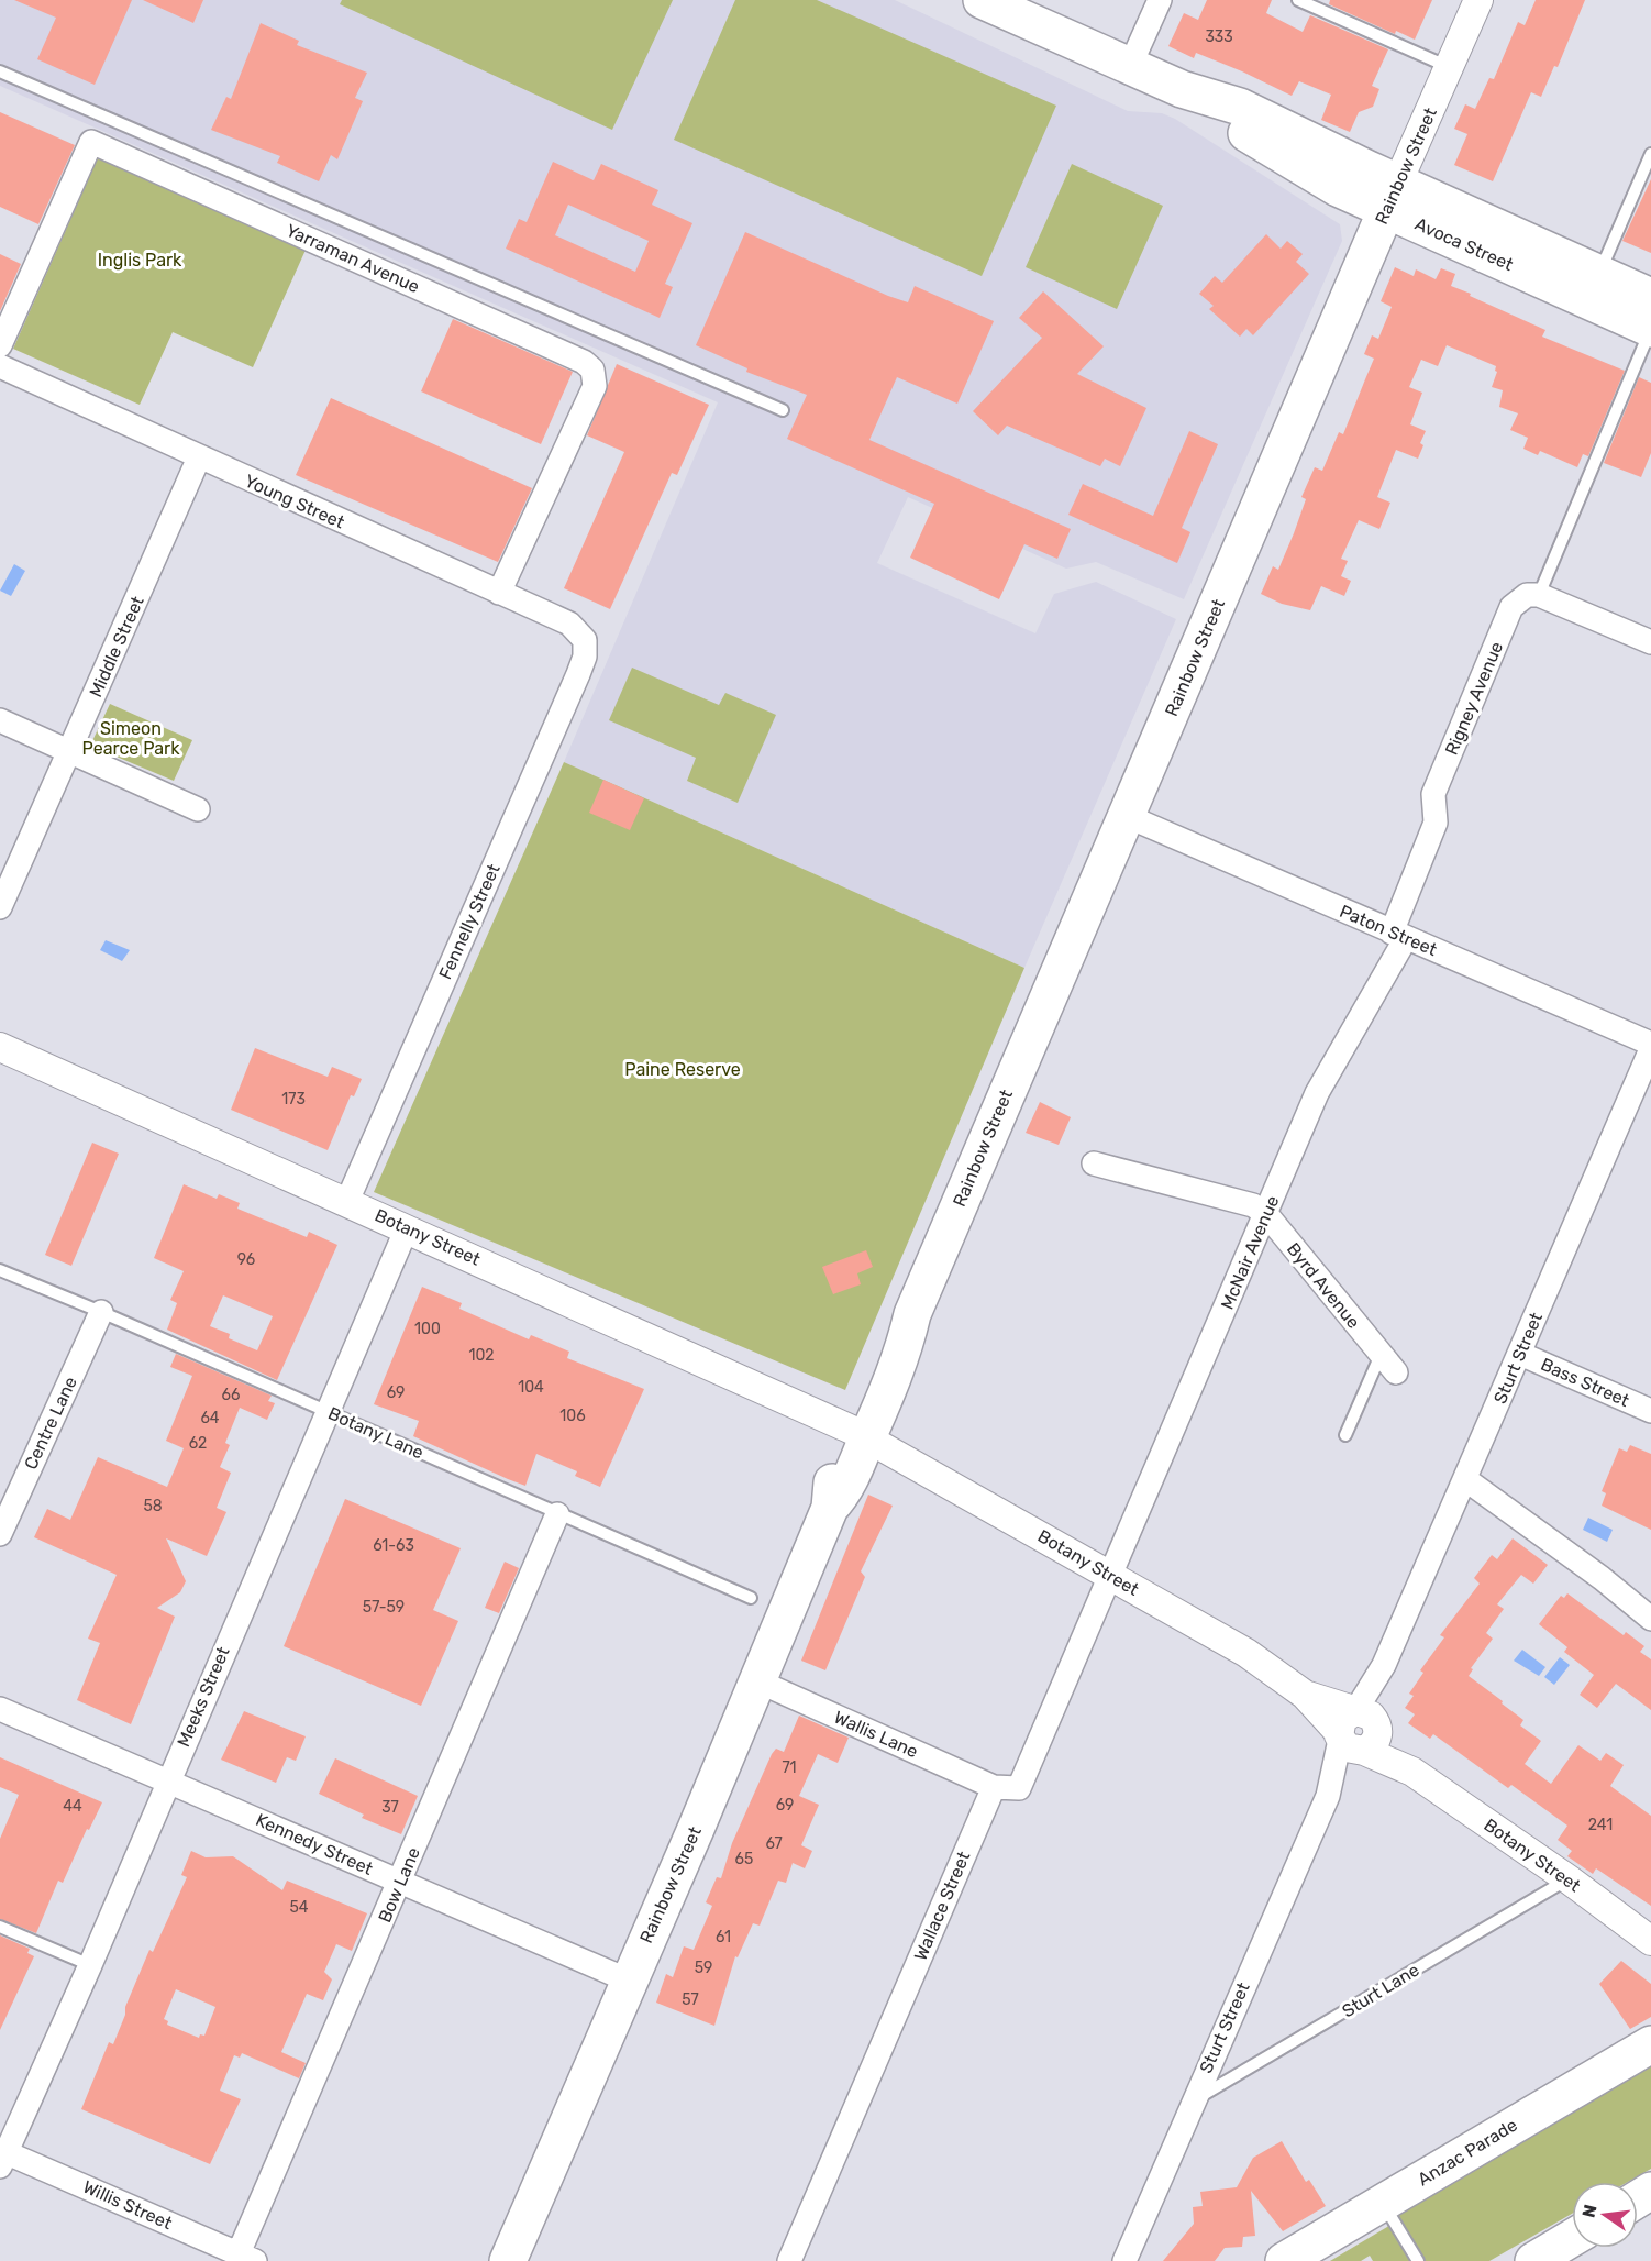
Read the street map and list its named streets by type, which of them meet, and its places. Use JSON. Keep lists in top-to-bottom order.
{
  "streets": {
    "main road": ["Rainbow Street", "Avoca Street", "Anzac Parade"],
    "street": [
      "Yarraman Avenue",
      "Young Street",
      "Middle Street",
      "Rigney Avenue",
      "Fennelly Street",
      "Paton Street",
      "Botany Street",
      "McNair Avenue",
      "Byrd Avenue",
      "Sturt Street",
      "Bass Street",
      "Centre Lane",
      "Meeks Street",
      "Wallis Lane",
      "Kennedy Street",
      "Bow Lane",
      "Wallace Street",
      "Willis Street"
    ],
    "lane": ["Botany Lane", "Sturt Lane"]
  },
  "crossings": [
    ["Rainbow Street", "Avoca Street"],
    ["Rainbow Street", "Paton Street"],
    ["Rainbow Street", "Botany Street"],
    ["Rainbow Street", "Wallis Lane"],
    ["Rainbow Street", "Kennedy Street"],
    ["Yarraman Avenue", "Young Street"],
    ["Young Street", "Middle Street"],
    ["Young Street", "Fennelly Street"],
    ["Rigney Avenue", "Paton Street"],
    ["Rigney Avenue", "McNair Avenue"],
    ["Fennelly Street", "Botany Street"],
    ["Paton Street", "McNair Avenue"],
    ["Botany Street", "McNair Avenue"],
    ["Botany Street", "Sturt Street"],
    ["Botany Street", "Meeks Street"],
    ["Botany Street", "Sturt Lane"],
    ["McNair Avenue", "Byrd Avenue"],
    ["Sturt Street", "Bass Street"],
    ["Sturt Street", "Sturt Lane"],
    ["Centre Lane", "Botany Lane"],
    ["Botany Lane", "Meeks Street"],
    ["Botany Lane", "Bow Lane"],
    ["Meeks Street", "Kennedy Street"],
    ["Meeks Street", "Willis Street"],
    ["Wallis Lane", "Wallace Street"],
    ["Kennedy Street", "Bow Lane"],
    ["Bow Lane", "Willis Street"]
  ],
  "parks": ["Inglis Park", "Simeon Pearce Park", "Paine Reserve"],
  "house_numbers": [
    "333",
    "173",
    "96",
    "100",
    "102",
    "104",
    "69",
    "66",
    "106",
    "64",
    "62",
    "58",
    "61-63",
    "57-59",
    "71",
    "69",
    "44",
    "37",
    "241",
    "67",
    "65",
    "54",
    "61",
    "59",
    "57"
  ],
  "north": "left"
}
